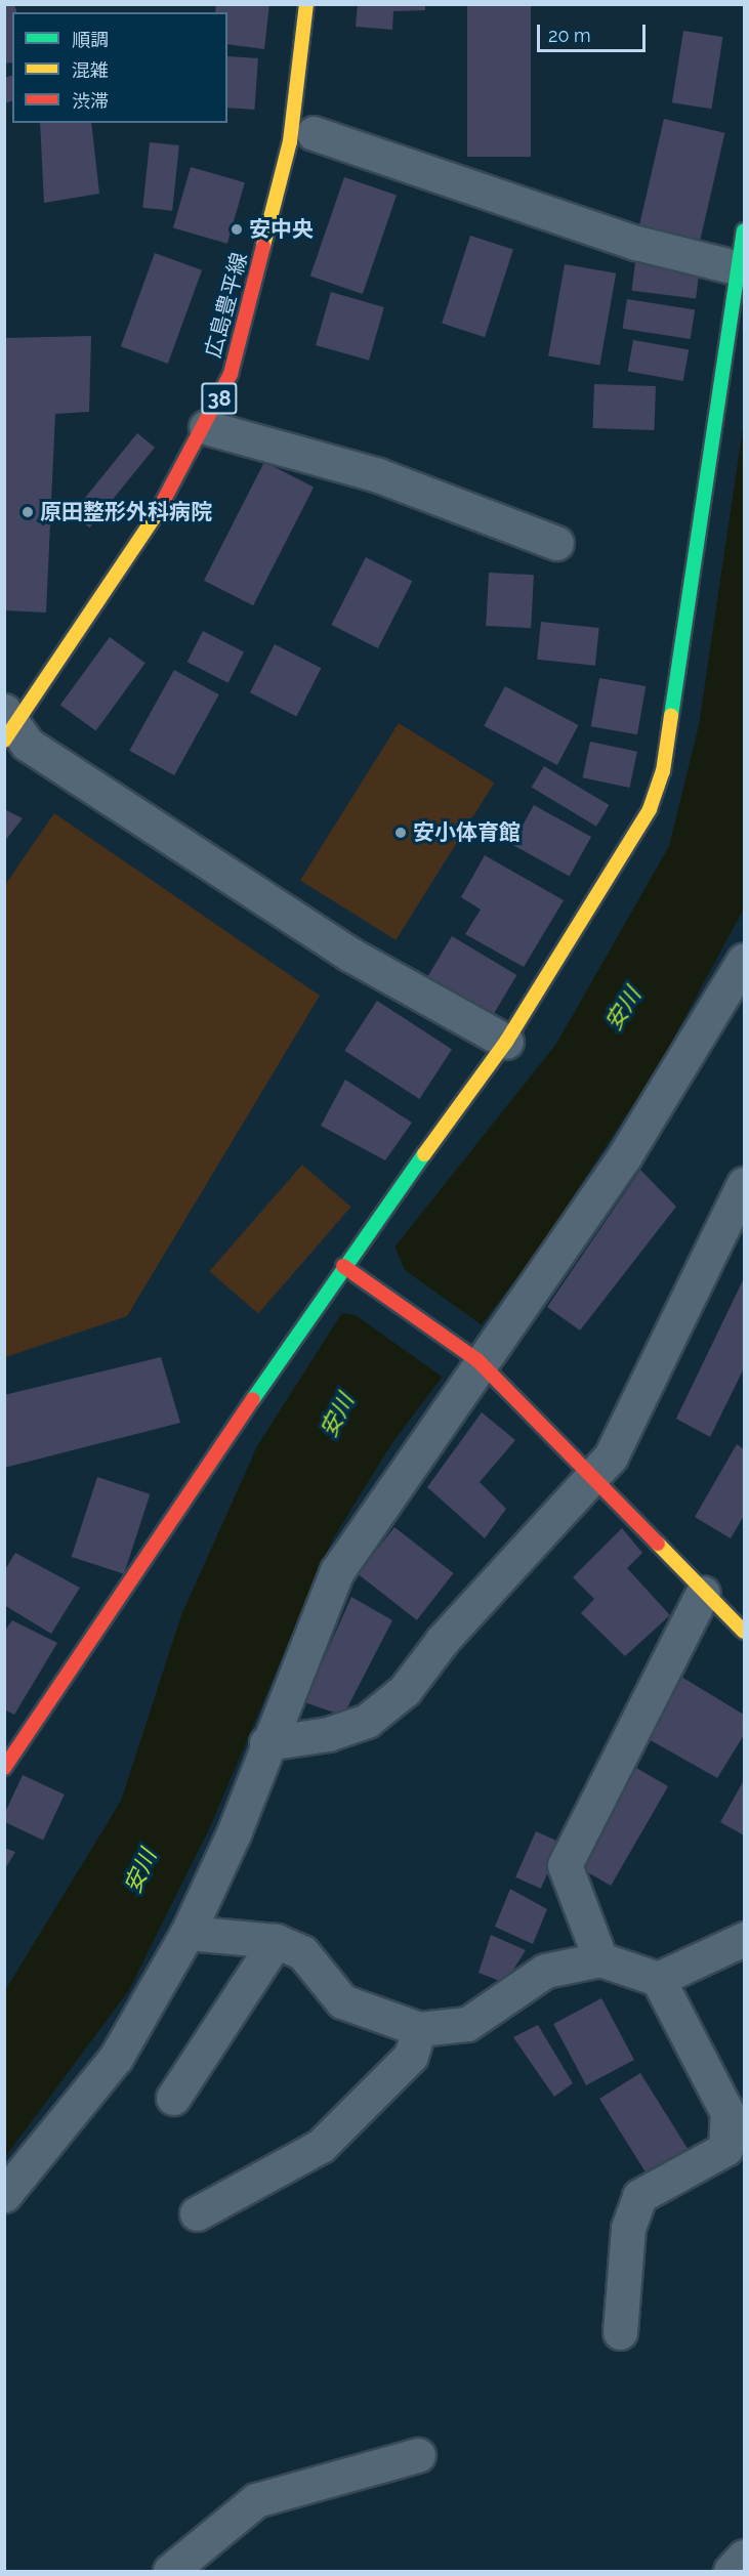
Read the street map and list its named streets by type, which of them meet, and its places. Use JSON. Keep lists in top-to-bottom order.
{
  "streets": {
    "street": ["広島豊平線", "38"]
  },
  "water": ["安川"],
  "places": ["安中央", "原田整形外科病院", "安小体育館"],
  "legend": ["順調", "混雑", "渋滞"],
  "scale_bar": "20 m"
}
